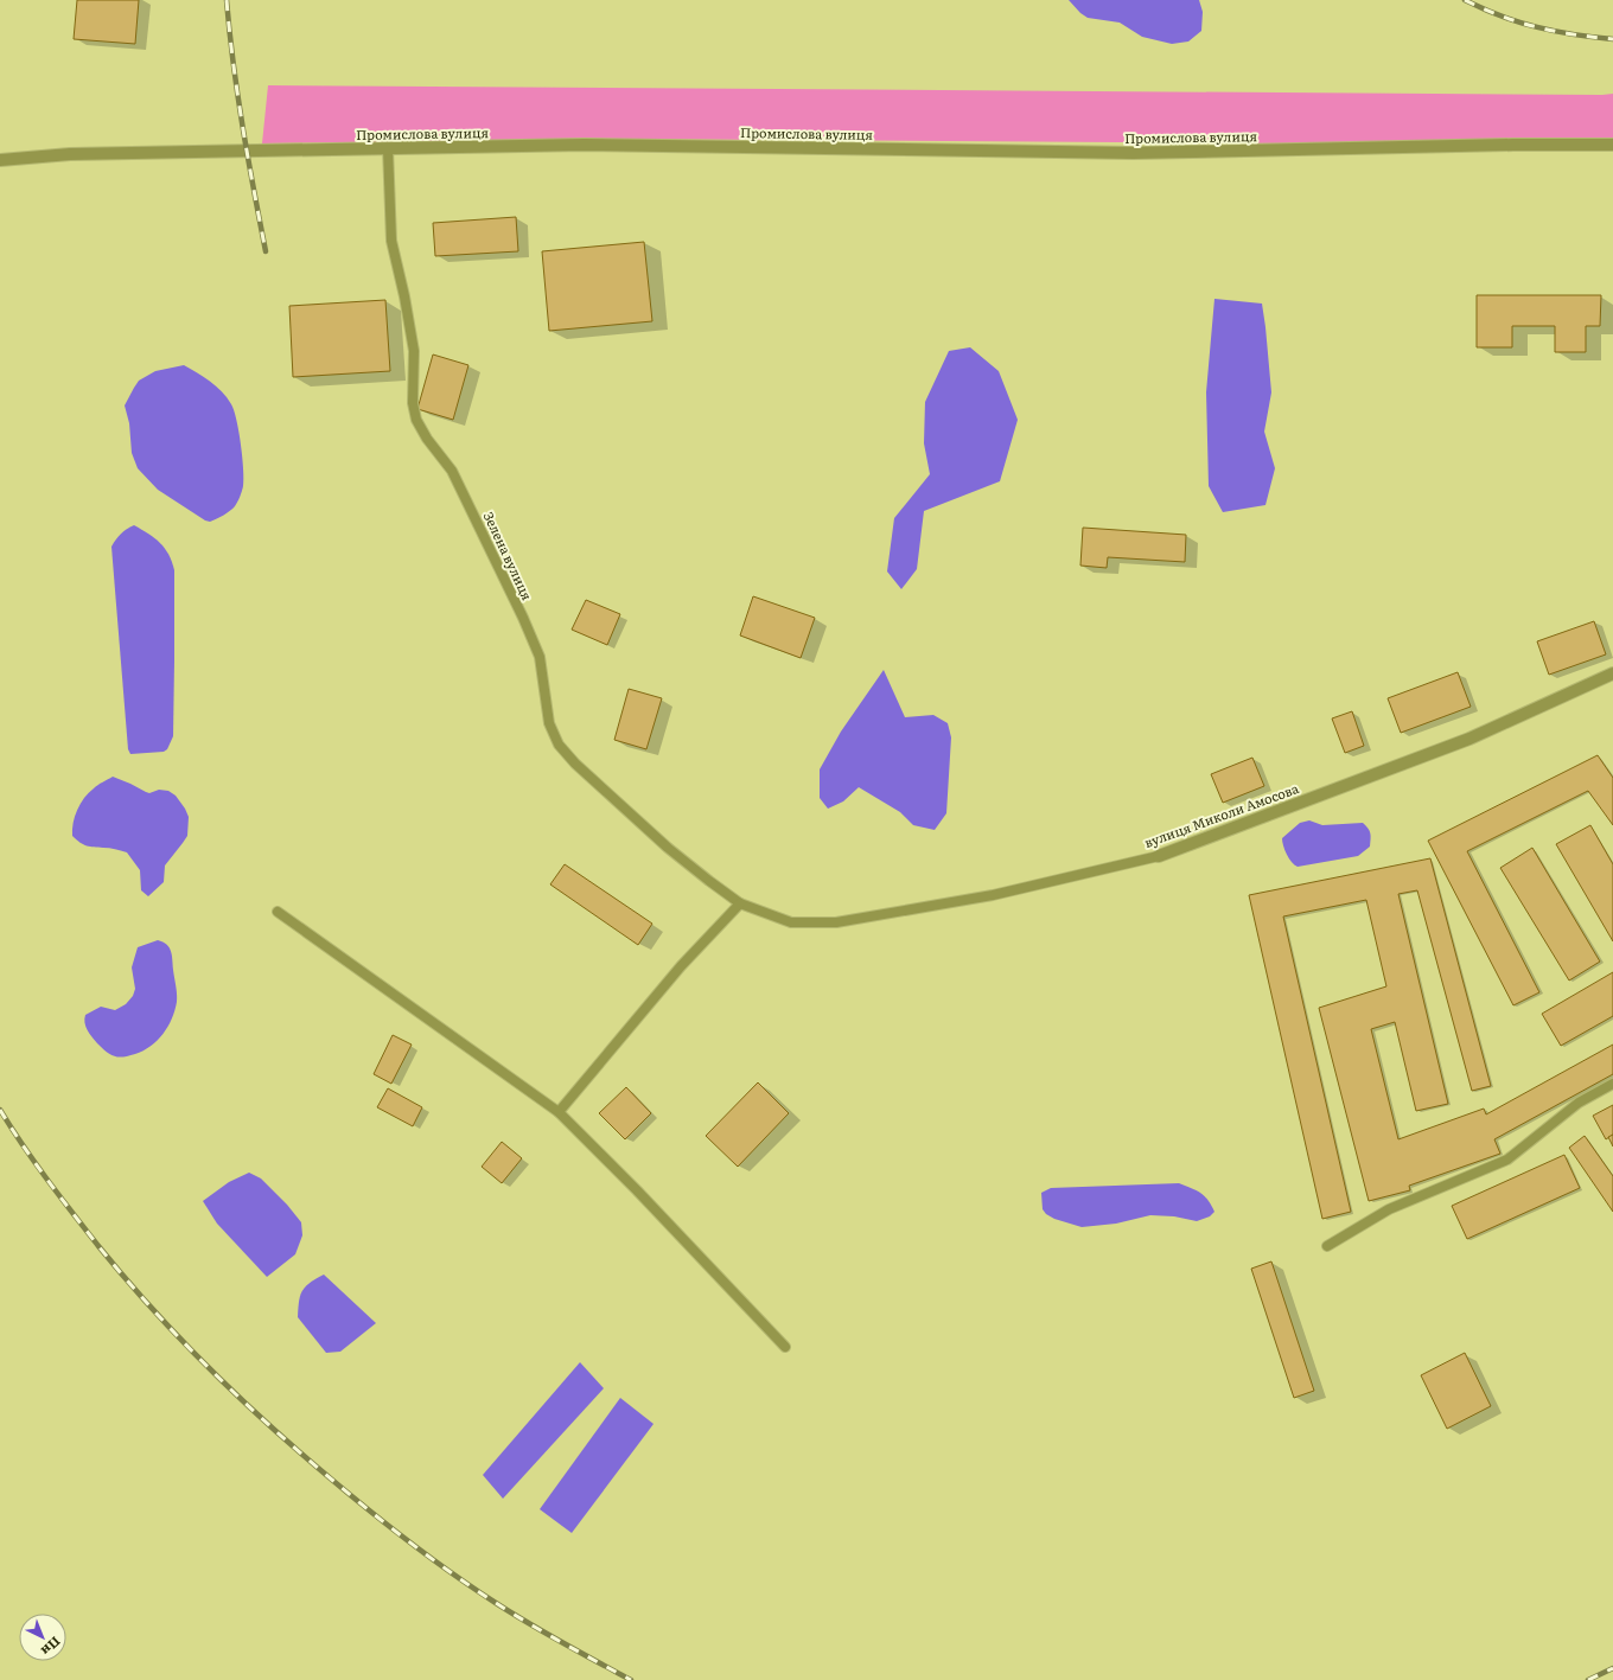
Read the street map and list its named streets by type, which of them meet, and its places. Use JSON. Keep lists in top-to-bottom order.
{
  "streets": {
    "street": ["Промислова вулиця", "вулиця Миколи Амосова"],
    "lane": ["Зелена вулиця"]
  },
  "crossings": [
    ["Промислова вулиця", "Зелена вулиця"],
    ["Зелена вулиця", "вулиця Миколи Амосова"]
  ],
  "north": "bottom right"
}
